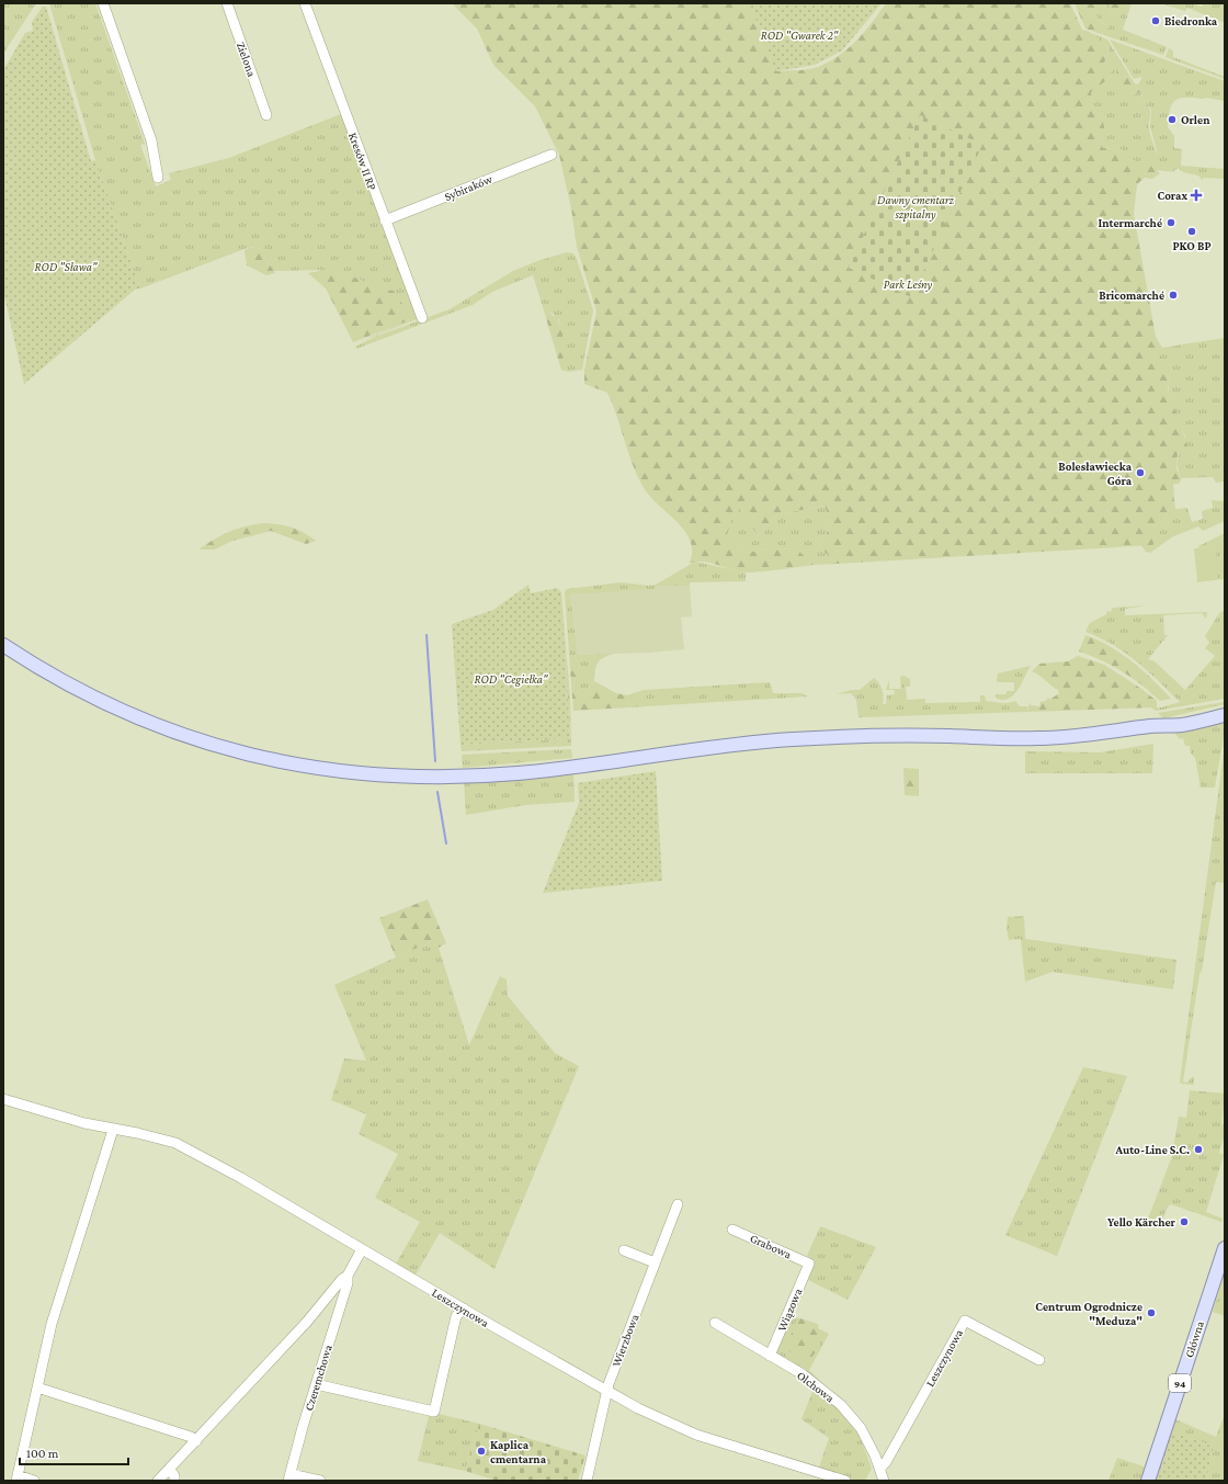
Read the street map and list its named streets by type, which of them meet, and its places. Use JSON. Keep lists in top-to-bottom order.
{
  "streets": {
    "main road": ["Główna", "94"],
    "street": [
      "Zielona",
      "Kresów II RP",
      "Sybiraków",
      "Grabowa",
      "Leszczynowa",
      "Wiązowa",
      "Wierzbowa",
      "Czeremchowa",
      "Olchowa"
    ]
  },
  "crossings": [
    ["Kresów II RP", "Sybiraków"],
    ["Grabowa", "Wiązowa"],
    ["Leszczynowa", "Wierzbowa"],
    ["Leszczynowa", "Olchowa"],
    ["Wiązowa", "Olchowa"]
  ],
  "parks": [
    "ROD \"Gwarek 2\"",
    "Dawny cmentarz szpitalny",
    "ROD \"Sława\"",
    "Park Leśny",
    "ROD \"Cegiełka\""
  ],
  "places": {
    "other": [
      "Biedronka",
      "Orlen",
      "Intermarché",
      "PKO BP",
      "Bricomarché",
      "Bolesławiecka Góra",
      "Auto-Line S.C.",
      "Yello Kärcher",
      "Centrum Ogrodnicze \"Meduza\"",
      "Kaplica cmentarna"
    ],
    "health": ["Corax"]
  },
  "scale_bar": "100 m"
}
